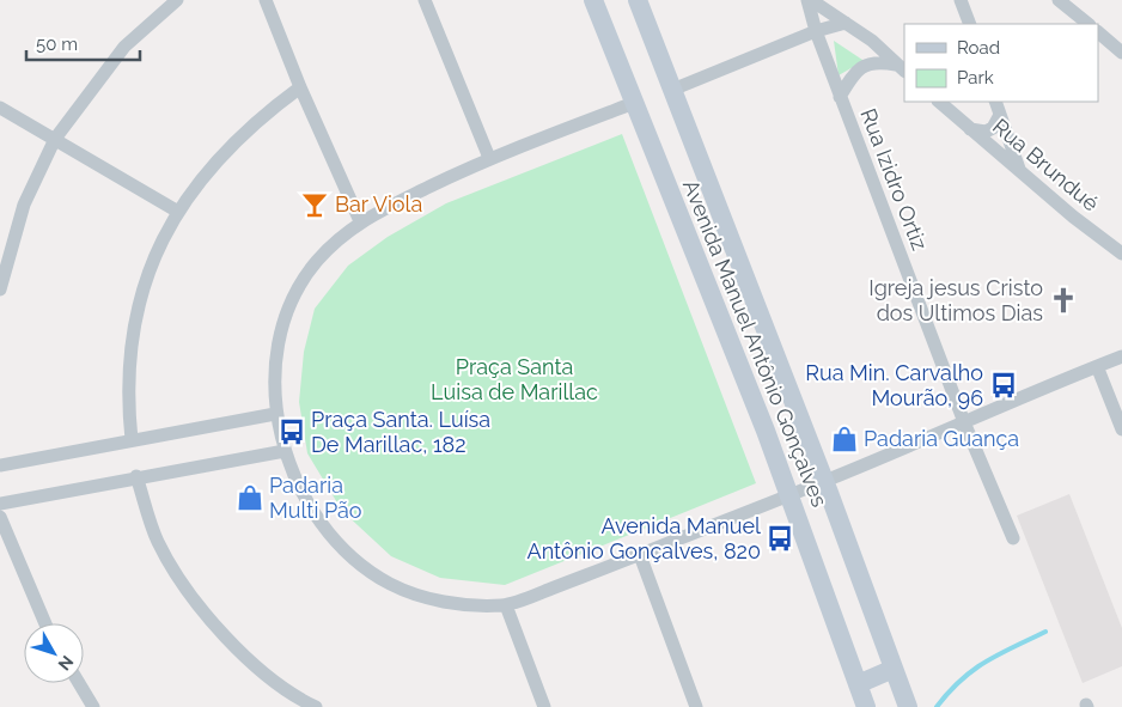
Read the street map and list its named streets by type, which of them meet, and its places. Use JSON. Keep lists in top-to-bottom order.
{
  "streets": {
    "main road": ["Avenida Manuel Antônio Gonçalves"],
    "street": ["Rua Brundué", "Rua Izidro Ortiz"]
  },
  "parks": ["Praça Santa Luisa de Marillac"],
  "places": {
    "bar": ["Bar Viola"],
    "church": ["Igreja jesus Cristo dos Ultimos Dias"],
    "bus stop": ["Rua Min. Carvalho Mourão, 96", "Praça Santa. Luísa De Marillac, 182", "Avenida Manuel Antônio Gonçalves, 820"],
    "shop": ["Padaria Guança", "Padaria Multi Pão"]
  },
  "legend": ["Road", "Park"],
  "scale_bar": "50 m",
  "north": "bottom right"
}
